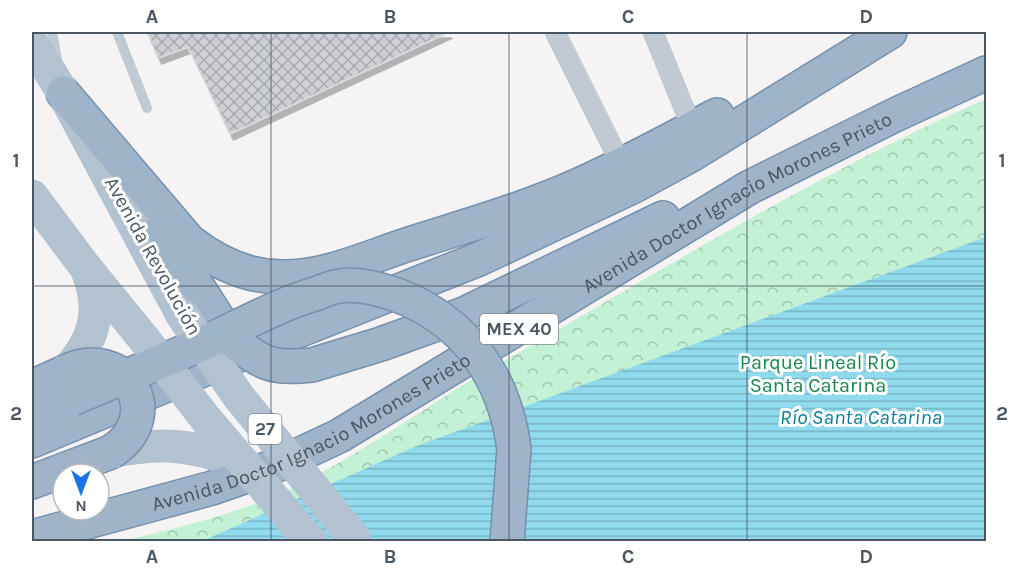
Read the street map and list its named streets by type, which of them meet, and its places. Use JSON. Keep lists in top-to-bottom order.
{
  "streets": {
    "highway": ["Avenida Doctor Ignacio Morones Prieto", "MEX 40"],
    "main road": ["Avenida Revolución", "27"]
  },
  "water": ["Río Santa Catarina"],
  "parks": ["Parque Lineal Río Santa Catarina"],
  "north": "bottom",
  "grid": {
    "columns": [
      "A",
      "B",
      "C",
      "D"
    ],
    "rows": ["1", "2"]
  }
}
